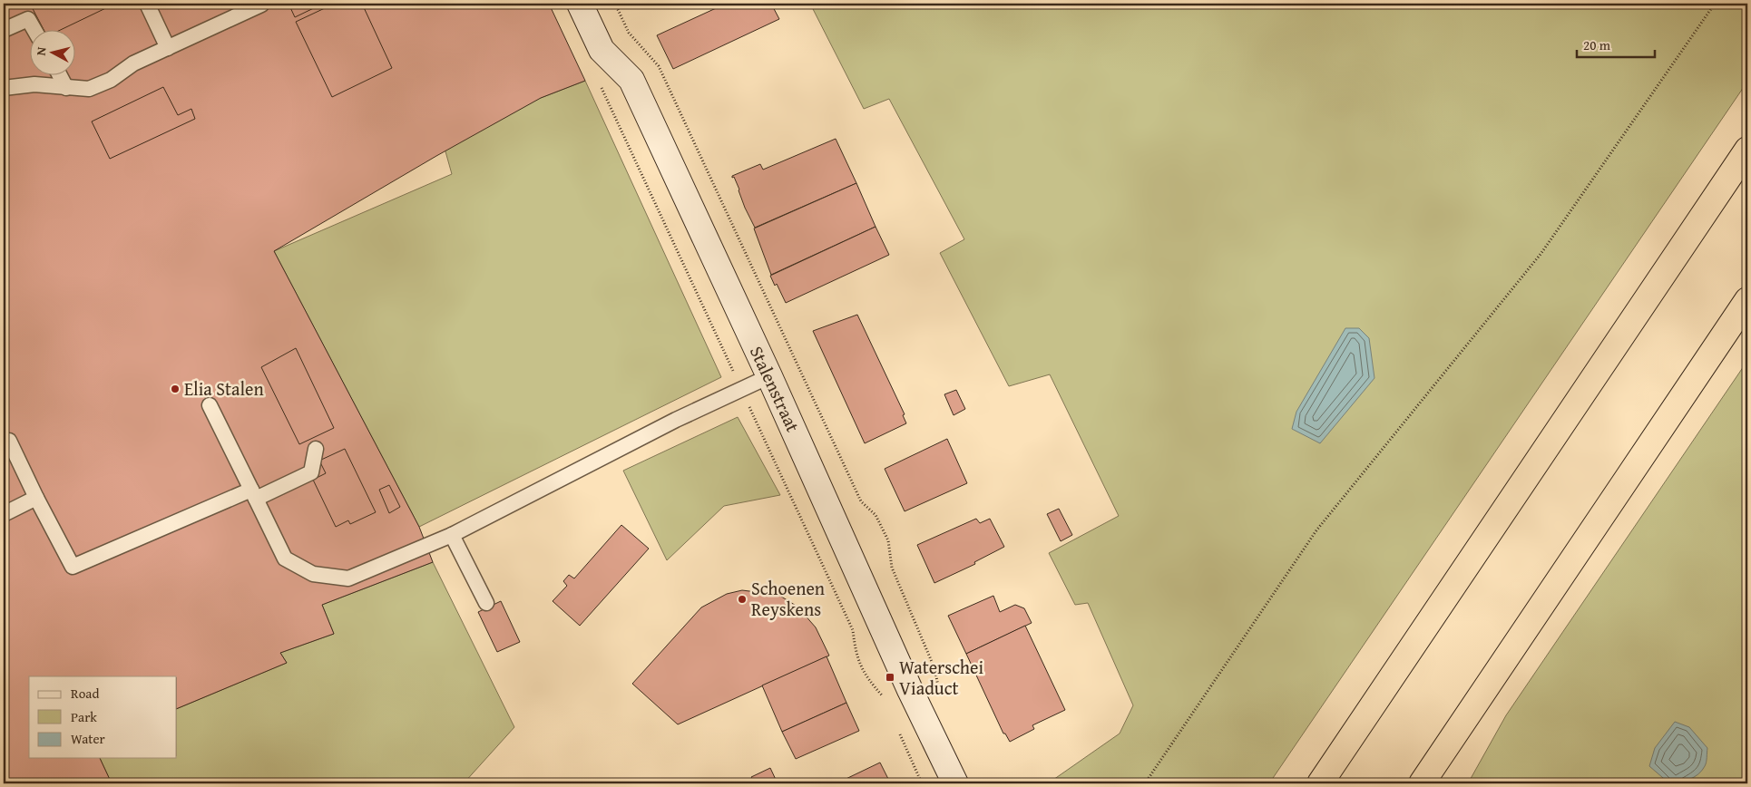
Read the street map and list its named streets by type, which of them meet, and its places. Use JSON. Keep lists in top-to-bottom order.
{
  "streets": {
    "street": ["Stalenstraat"]
  },
  "places": {
    "other": ["Elia Stalen", "Schoenen Reyskens"],
    "transit": ["Waterschei Viaduct"]
  },
  "legend": ["Road", "Park", "Water"],
  "scale_bar": "20 m",
  "north": "left"
}
